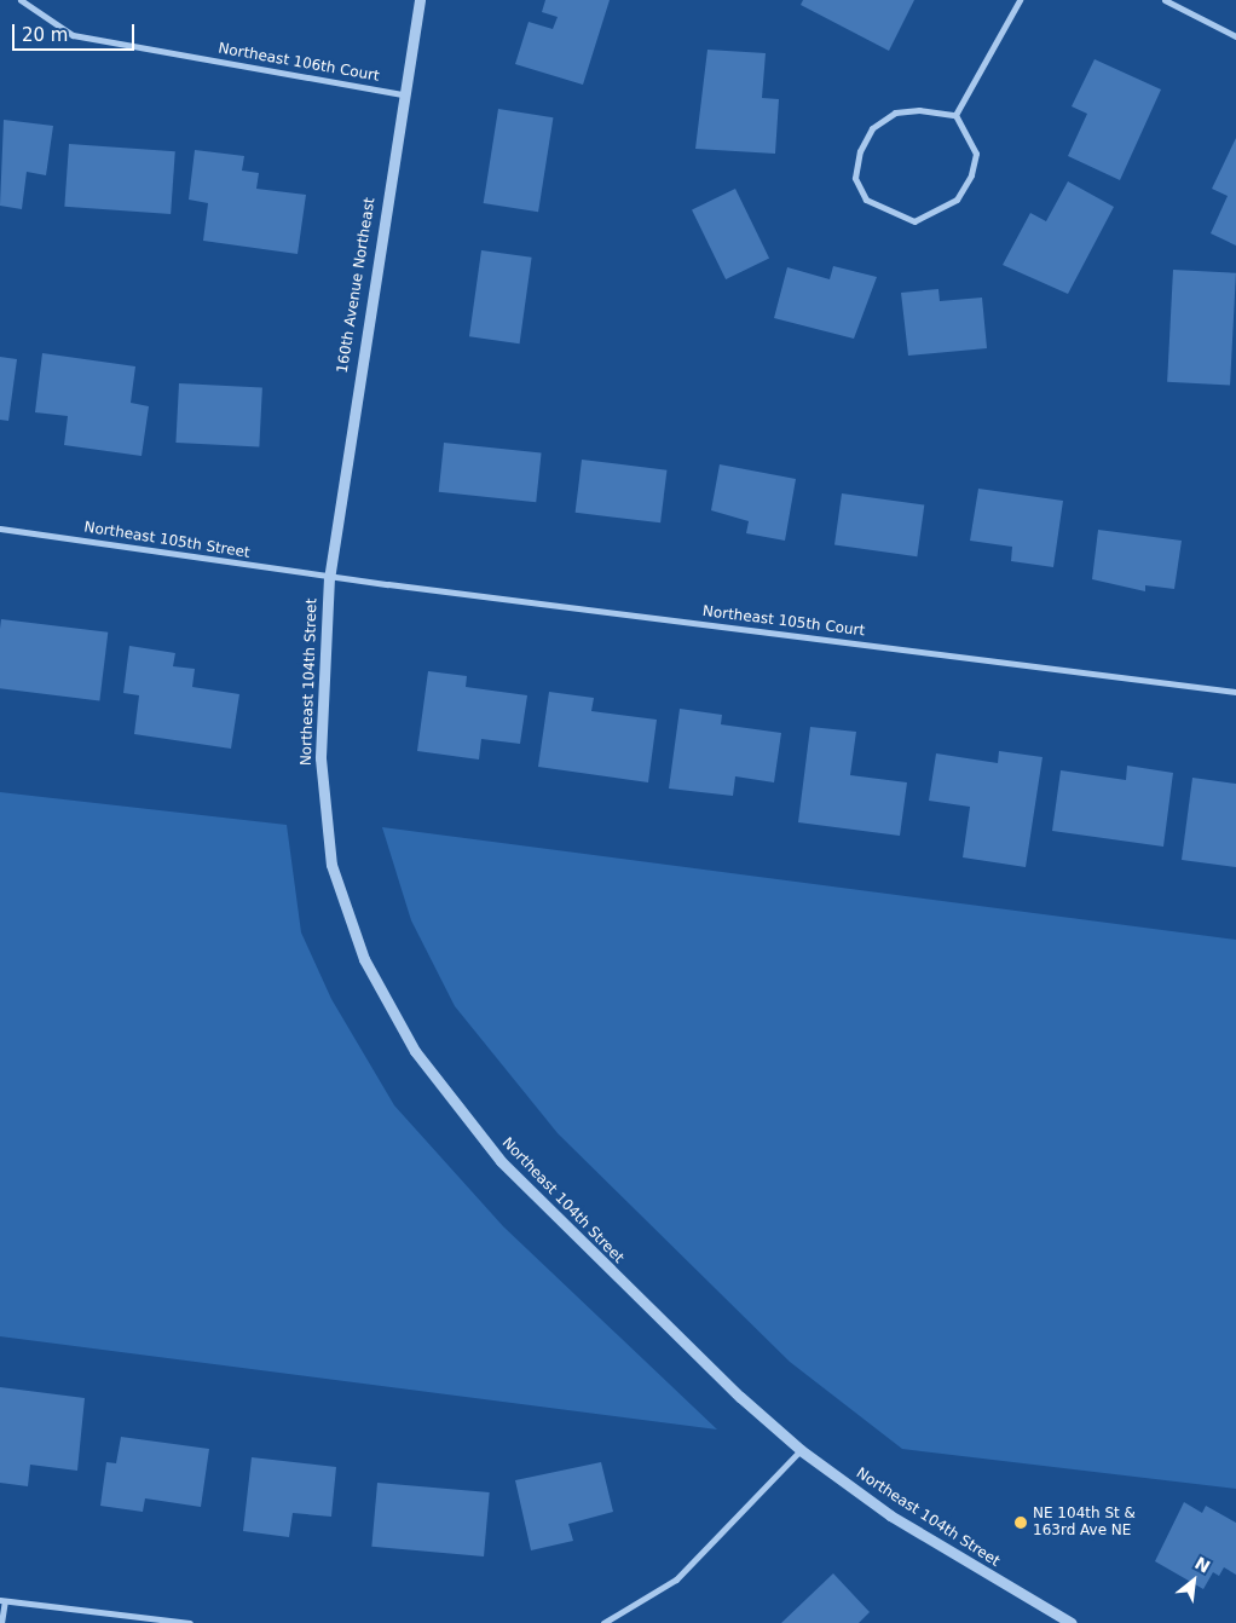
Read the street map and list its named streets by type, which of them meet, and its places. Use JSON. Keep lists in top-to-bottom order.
{
  "streets": {
    "street": [
      "Northeast 106th Court",
      "160th Avenue Northeast",
      "Northeast 105th Street",
      "Northeast 105th Court",
      "Northeast 104th Street"
    ]
  },
  "crossings": [
    ["Northeast 106th Court", "160th Avenue Northeast"],
    ["160th Avenue Northeast", "Northeast 105th Street"],
    ["160th Avenue Northeast", "Northeast 105th Court"],
    ["160th Avenue Northeast", "Northeast 104th Street"],
    ["Northeast 105th Street", "Northeast 105th Court"],
    ["Northeast 105th Street", "Northeast 104th Street"],
    ["Northeast 105th Court", "Northeast 104th Street"]
  ],
  "places": ["NE 104th St & 163rd Ave NE"],
  "scale_bar": "20 m",
  "north": "top right"
}
